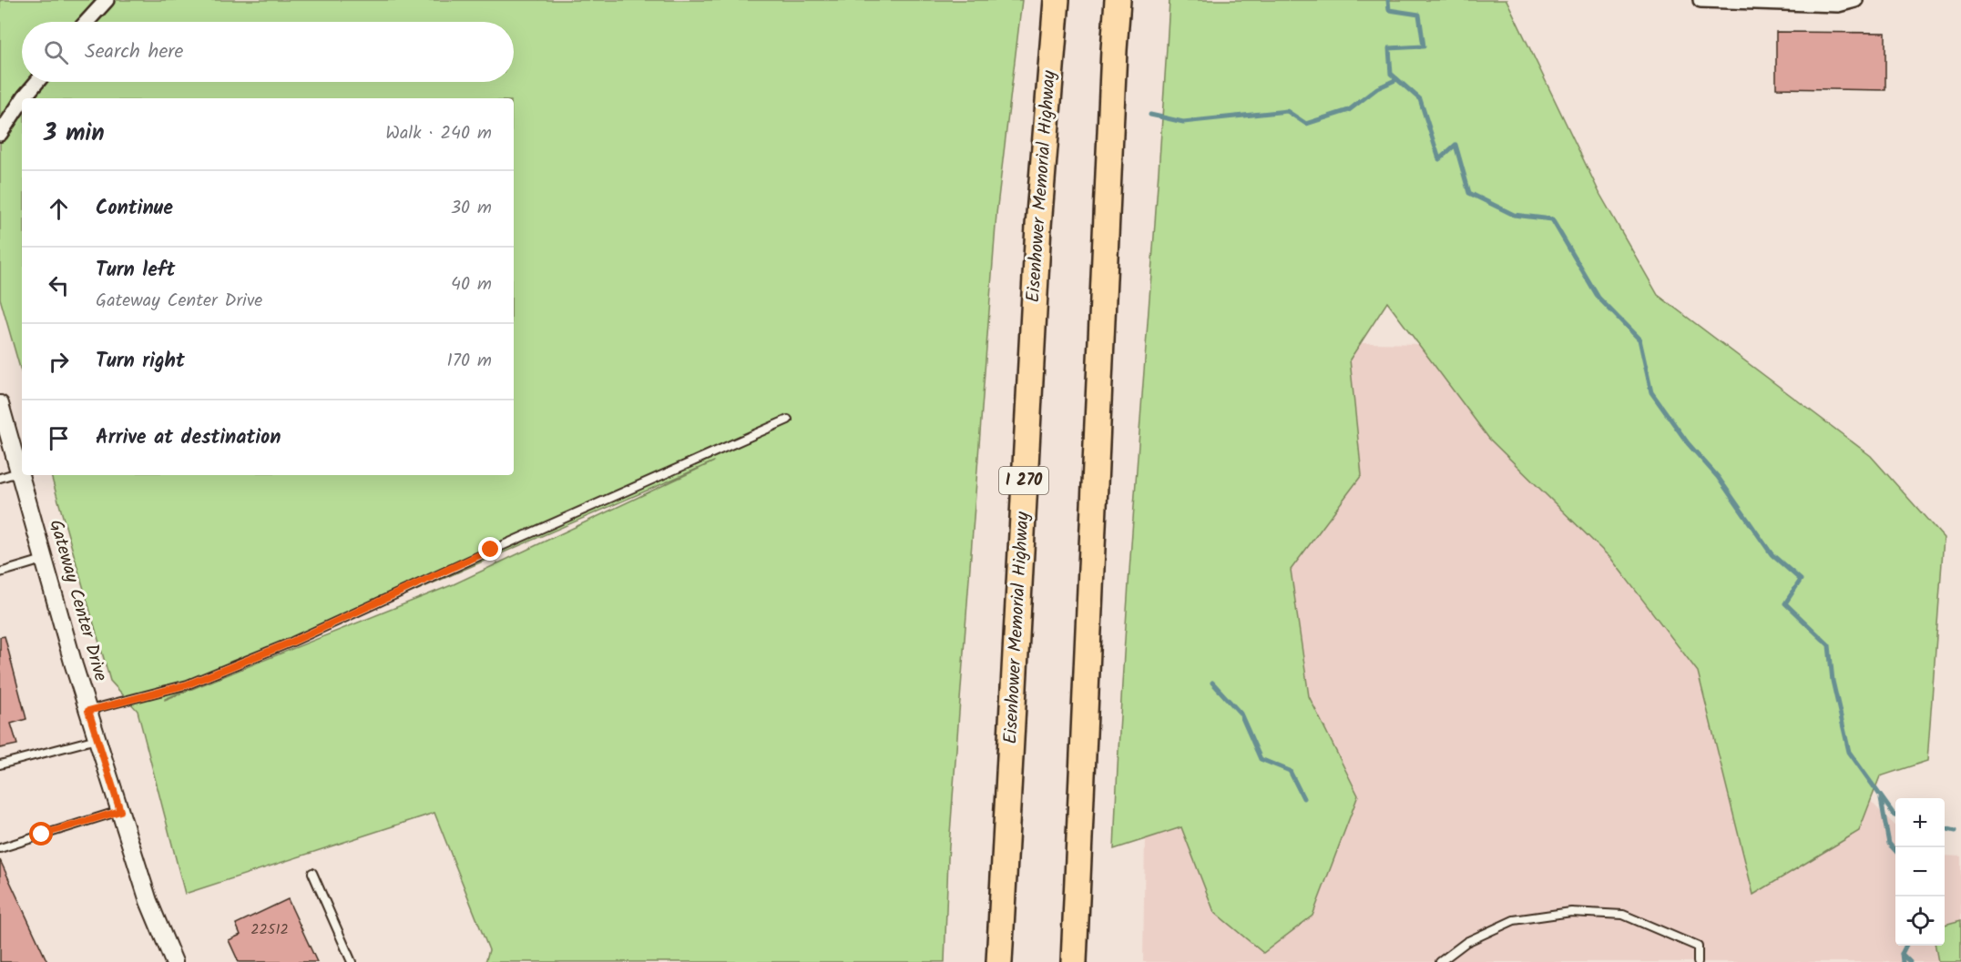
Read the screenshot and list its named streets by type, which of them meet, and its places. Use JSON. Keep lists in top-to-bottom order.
{
  "streets": {
    "highway": ["Eisenhower Memorial Highway", "I 270"],
    "street": ["Gateway Center Drive"]
  },
  "house_numbers": ["22512"],
  "page": {
    "search": "Search here",
    "heading": ["3 min", "Walk · 240 m"],
    "list": [
      ["Continue", "30 m"],
      ["Turn left", "Gateway Center Drive", "40 m"],
      ["Turn right", "170 m"],
      "Arrive at destination"
    ],
    "map_buttons": ["+", "−"]
  }
}
